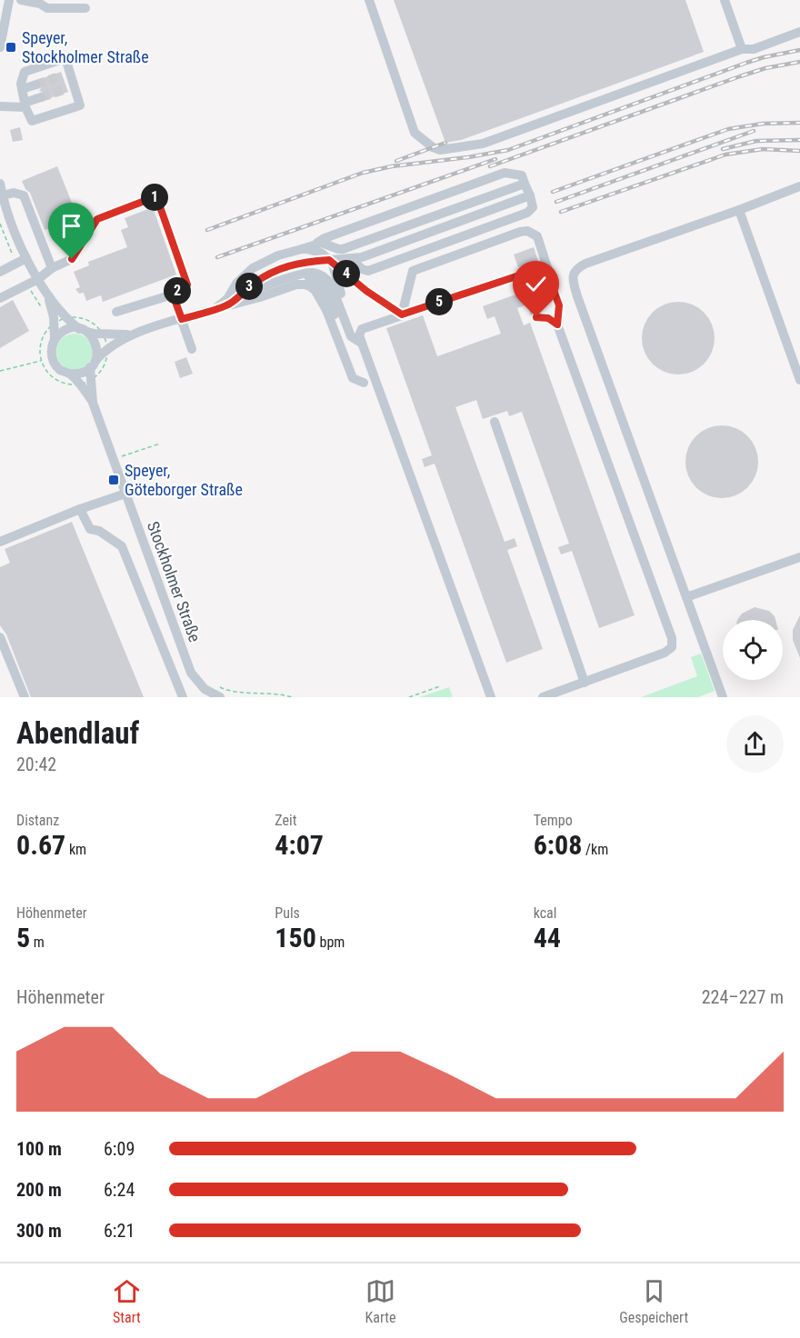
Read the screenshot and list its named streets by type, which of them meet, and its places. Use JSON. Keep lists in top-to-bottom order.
{
  "streets": {
    "street": ["Stockholmer Straße"]
  },
  "places": {
    "transit": ["Speyer, Stockholmer Straße", "Speyer, Göteborger Straße"]
  },
  "page": {
    "pins": [
      "1",
      "4",
      "3",
      "2",
      "5"
    ],
    "heading": ["Abendlauf", "20:42"],
    "stats": [
      ["Distanz", "0.67 km"],
      ["Zeit", "4:07"],
      ["Tempo", "6:08 /km"],
      ["Höhenmeter", "5 m"],
      ["Puls", "150 bpm"],
      ["kcal", "44"]
    ],
    "chart": ["Höhenmeter", "224–227 m"],
    "list": [
      {
        "name": "100 m",
        "note": "6:09"
      },
      {
        "name": "200 m",
        "note": "6:24"
      },
      {
        "name": "300 m",
        "note": "6:21"
      }
    ],
    "tabs": ["Start", "Karte", "Gespeichert"]
  }
}
